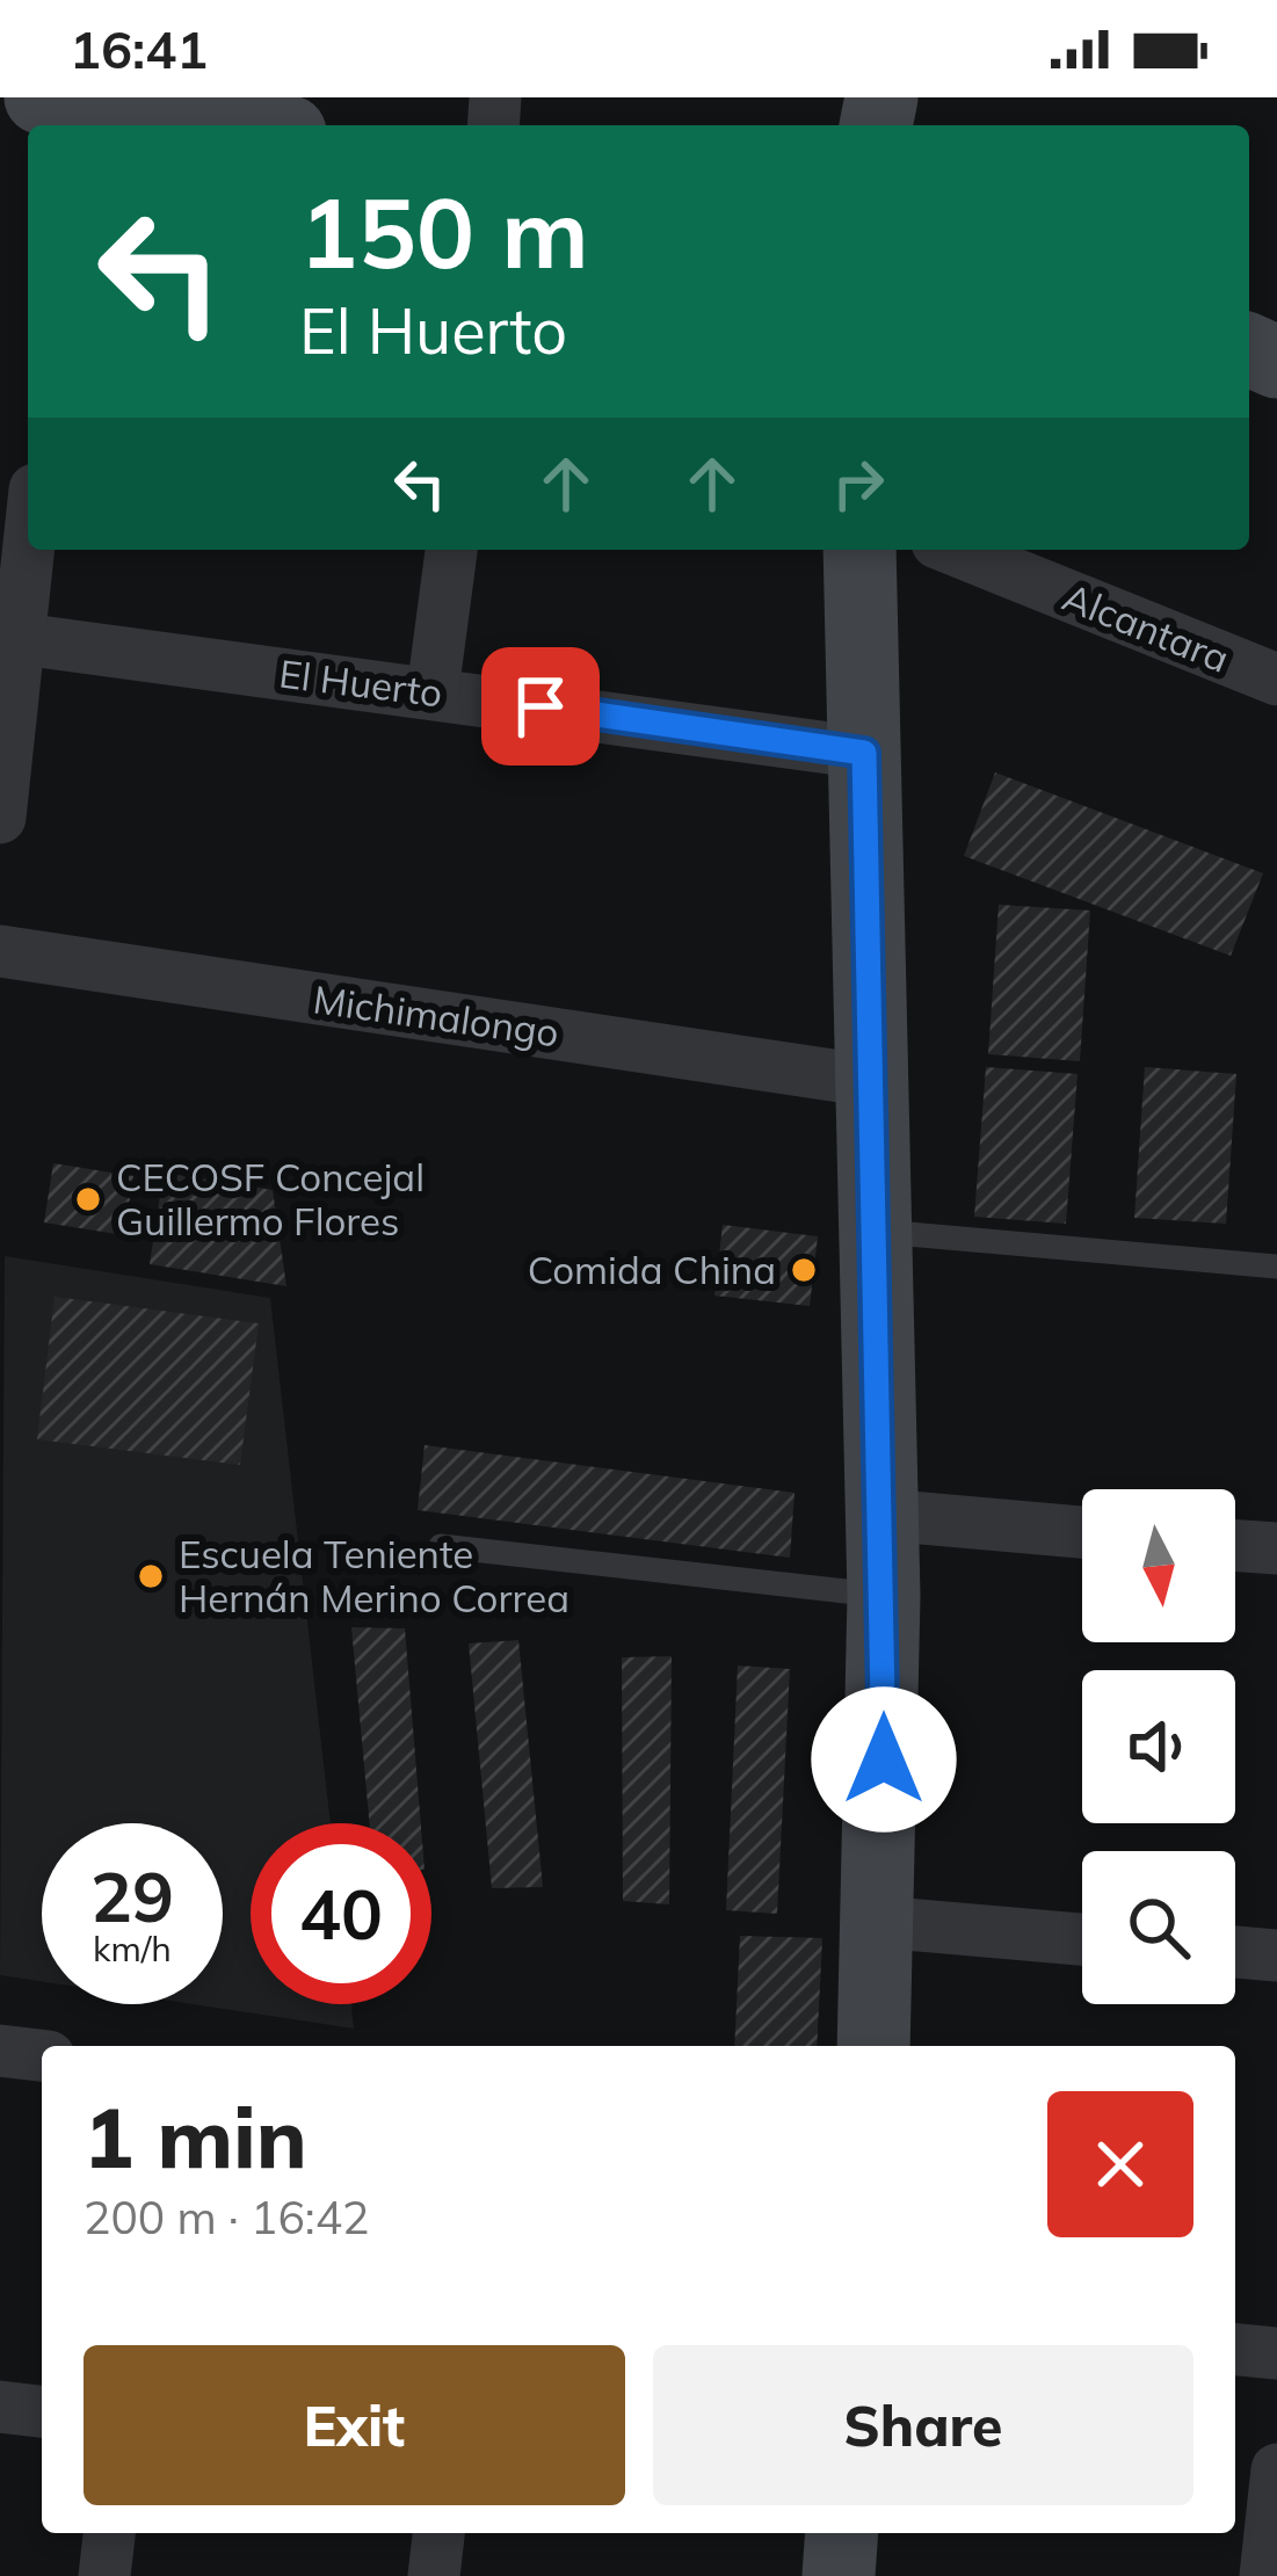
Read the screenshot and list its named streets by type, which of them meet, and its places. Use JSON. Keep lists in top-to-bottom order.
{
  "streets": {
    "street": ["Alcantara", "El Huerto", "Michimalongo"]
  },
  "places": ["CECOSF Concejal Guillermo Flores", "Comida China", "Escuela Teniente Hernán Merino Correa"],
  "north": "bottom",
  "page": {
    "status": "16:41",
    "turn": ["150 m", "El Huerto"],
    "speed": "29 km/h",
    "limit": "40",
    "heading": ["1 min", "200 m · 16:42"],
    "buttons": ["Exit", "Share"]
  }
}
